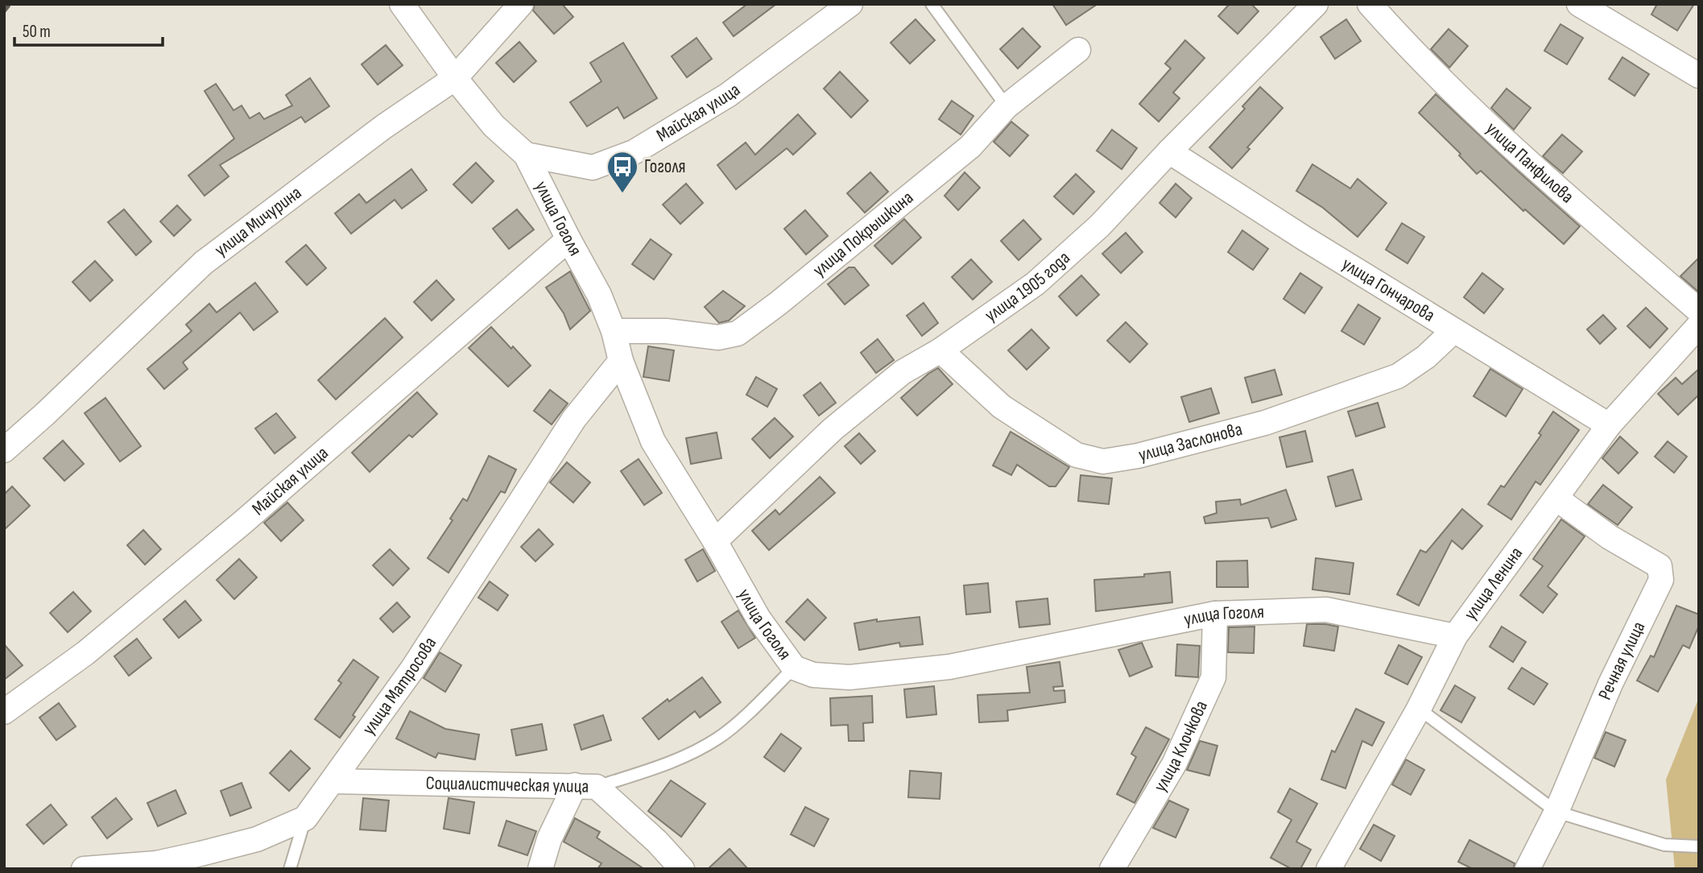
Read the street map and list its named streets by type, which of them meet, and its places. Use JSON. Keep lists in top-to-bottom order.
{
  "streets": {
    "street": [
      "Майская улица",
      "улица Панфилова",
      "улица Гоголя",
      "улица Мичурина",
      "улица Покрышкина",
      "улица 1905 года",
      "улица Гончарова",
      "улица Заслонова",
      "улица Ленина",
      "Речная улица",
      "улица Матросова",
      "улица Клочкова",
      "Социалистическая улица"
    ]
  },
  "crossings": [
    ["Майская улица", "улица Гоголя"],
    ["улица Гоголя", "улица Мичурина"],
    ["улица Гоголя", "улица Покрышкина"],
    ["улица Гоголя", "улица 1905 года"],
    ["улица Гоголя", "улица Ленина"],
    ["улица Гоголя", "улица Матросова"],
    ["улица Гоголя", "улица Клочкова"],
    ["улица 1905 года", "улица Гончарова"],
    ["улица 1905 года", "улица Заслонова"],
    ["улица Гончарова", "улица Заслонова"],
    ["улица Гончарова", "улица Ленина"],
    ["улица Ленина", "Речная улица"],
    ["улица Матросова", "Социалистическая улица"]
  ],
  "places": {
    "bus stop": ["Гоголя"]
  },
  "scale_bar": "50 m"
}
